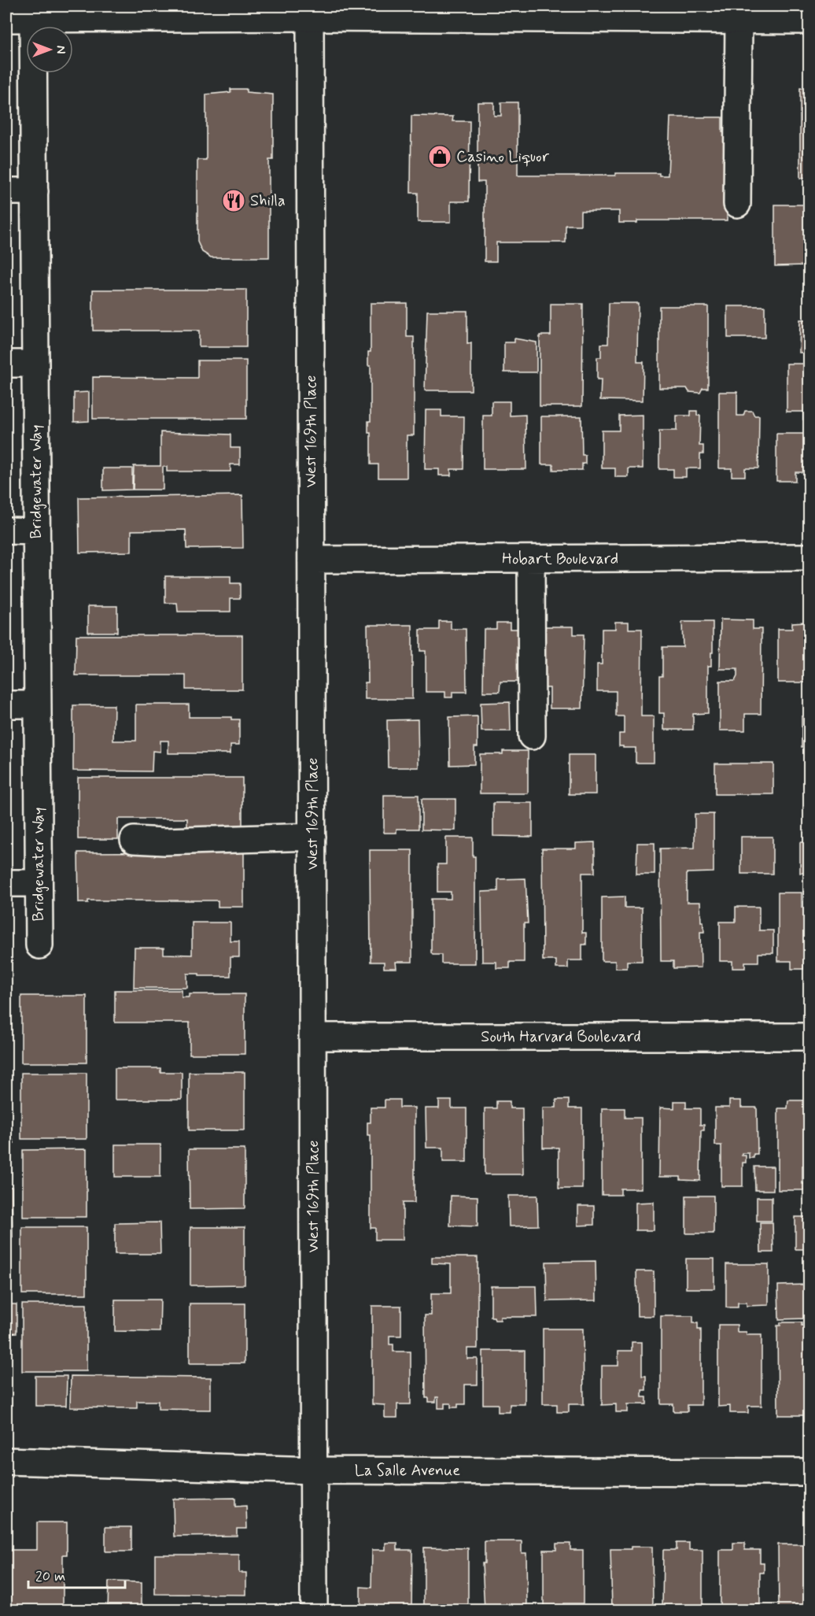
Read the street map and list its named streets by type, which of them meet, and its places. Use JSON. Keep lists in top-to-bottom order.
{
  "streets": {
    "street": [
      "West 169th Place",
      "Bridgewater Way",
      "Hobart Boulevard",
      "South Harvard Boulevard",
      "La Salle Avenue"
    ]
  },
  "crossings": [
    ["West 169th Place", "Hobart Boulevard"],
    ["West 169th Place", "South Harvard Boulevard"],
    ["West 169th Place", "La Salle Avenue"]
  ],
  "places": {
    "shop": ["Casino Liquor"],
    "restaurant": ["Shilla"]
  },
  "scale_bar": "20 m",
  "north": "right"
}
